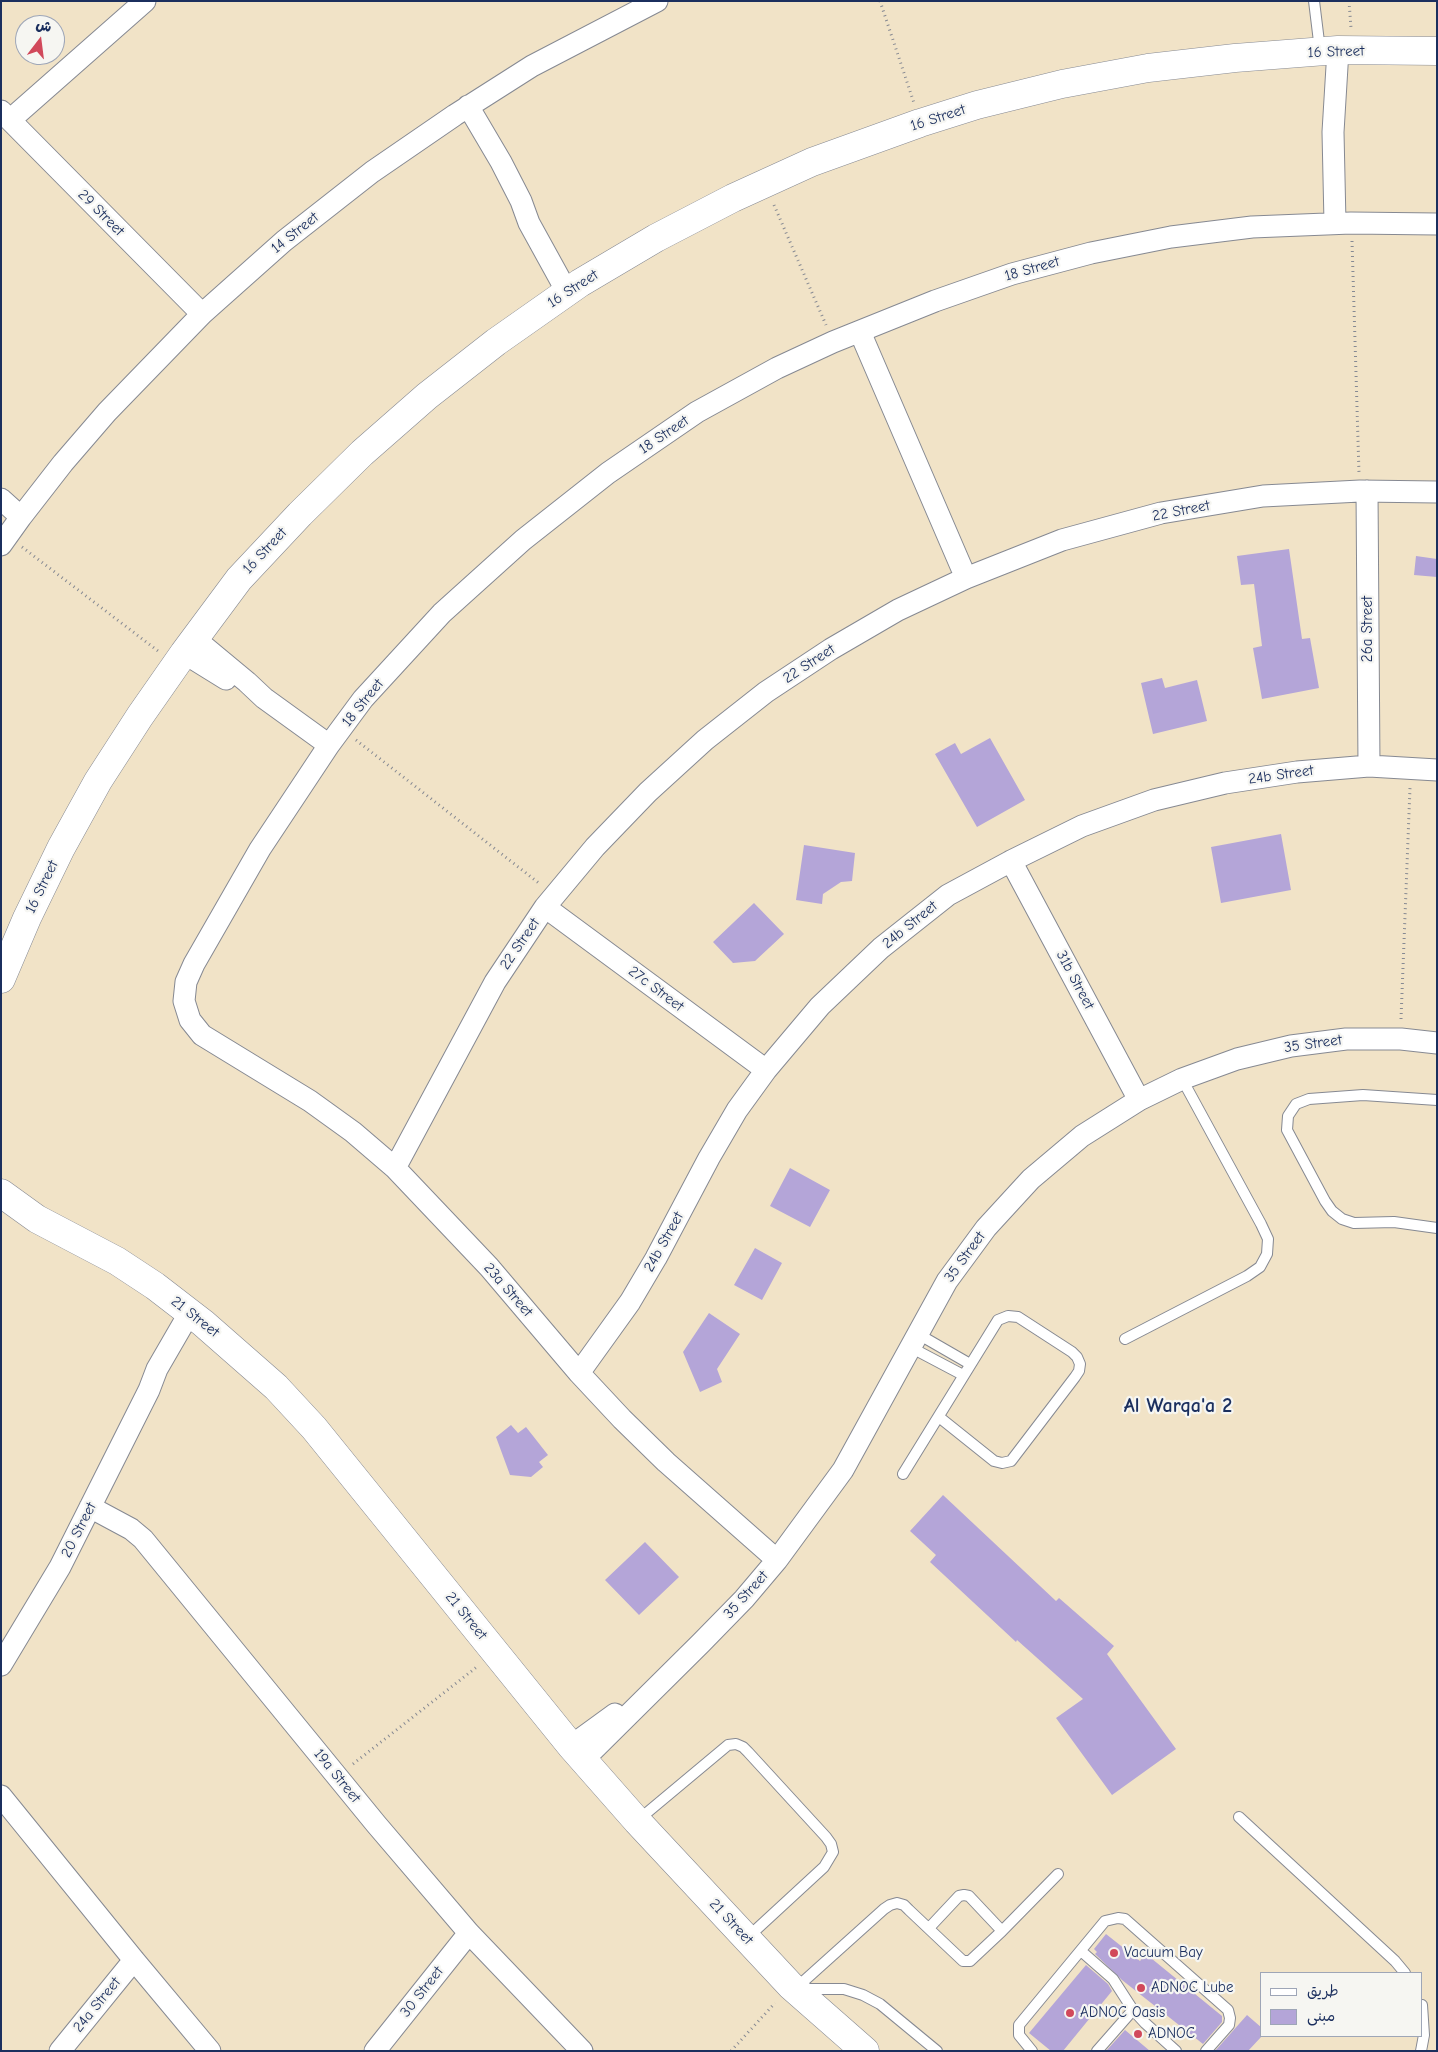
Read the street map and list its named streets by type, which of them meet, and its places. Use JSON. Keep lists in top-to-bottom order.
{
  "streets": {
    "street": [
      "16 Street",
      "29 Street",
      "14 Street",
      "18 Street",
      "22 Street",
      "26a Street",
      "24b Street",
      "31b Street",
      "27c Street",
      "35 Street",
      "23a Street",
      "21 Street",
      "20 Street",
      "19a Street",
      "30 Street",
      "24a Street"
    ]
  },
  "crossings": [
    ["29 Street", "14 Street"],
    ["18 Street", "23a Street"],
    ["22 Street", "26a Street"],
    ["22 Street", "27c Street"],
    ["22 Street", "23a Street"],
    ["26a Street", "24b Street"],
    ["24b Street", "31b Street"],
    ["24b Street", "27c Street"],
    ["24b Street", "23a Street"],
    ["31b Street", "35 Street"],
    ["35 Street", "23a Street"],
    ["35 Street", "21 Street"],
    ["21 Street", "20 Street"],
    ["20 Street", "19a Street"],
    ["19a Street", "30 Street"]
  ],
  "districts": ["Al Warqa'a 2"],
  "places": [
    "Vacuum Bay",
    "ADNOC Lube",
    "ADNOC Oasis",
    "ADNOC"
  ],
  "legend": ["طريق", "مبنى"],
  "north": "top"
}
